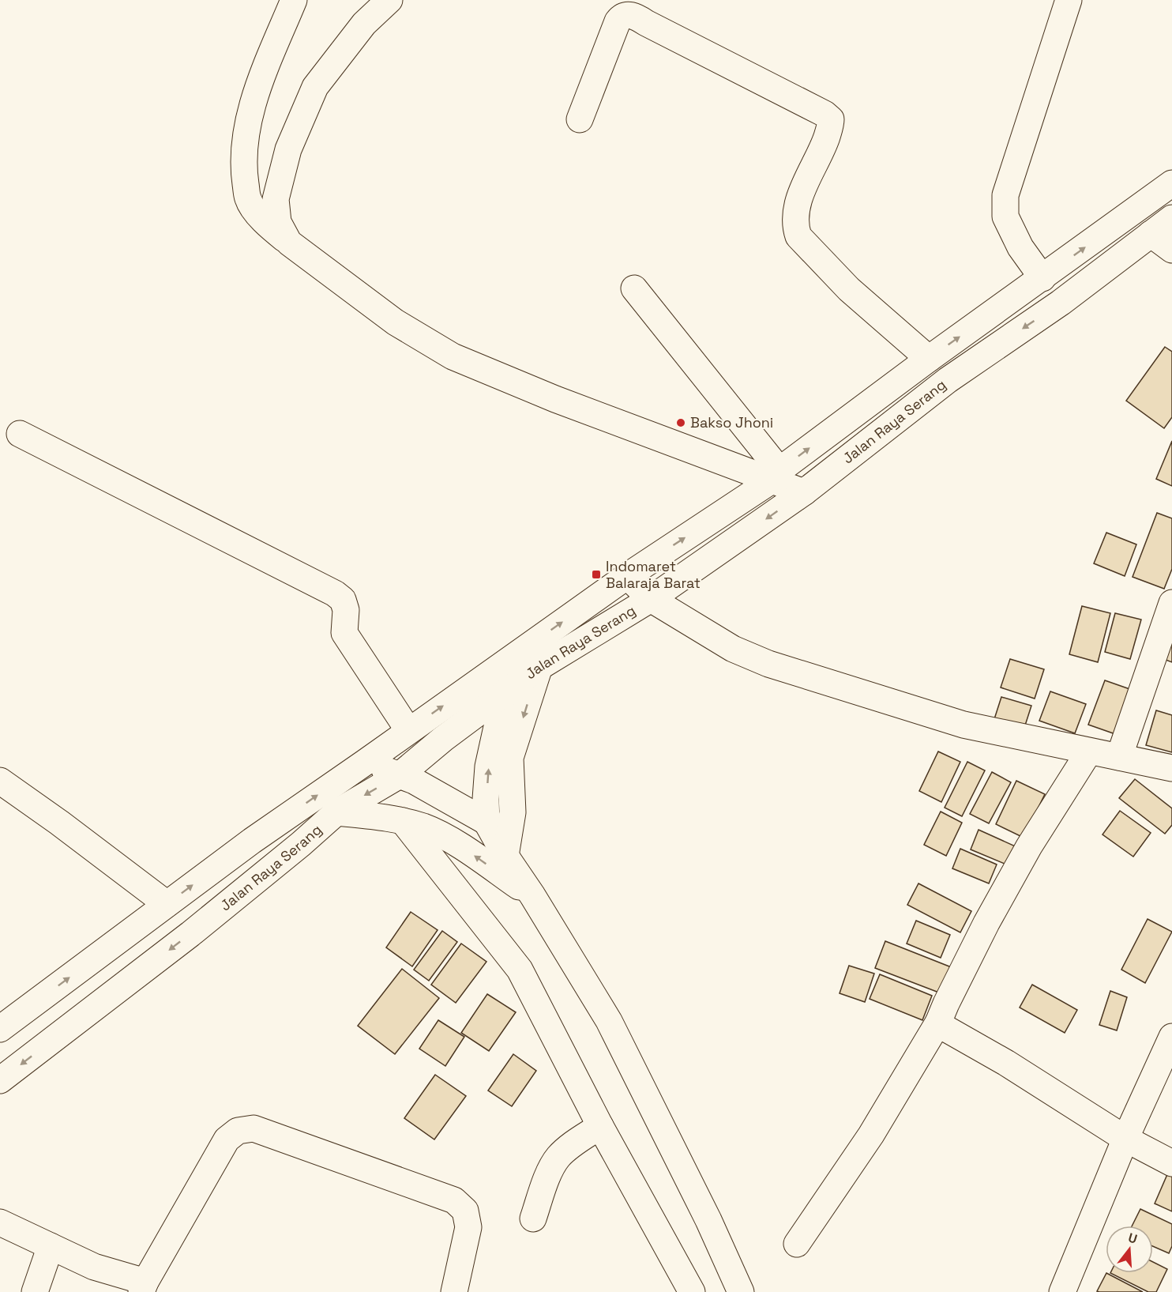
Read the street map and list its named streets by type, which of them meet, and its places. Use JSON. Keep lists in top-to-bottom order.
{
  "streets": {
    "main road": ["Jalan Raya Serang"]
  },
  "places": {
    "other": ["Bakso Jhoni"],
    "transit": ["Indomaret Balaraja Barat"]
  },
  "north": "top"
}
